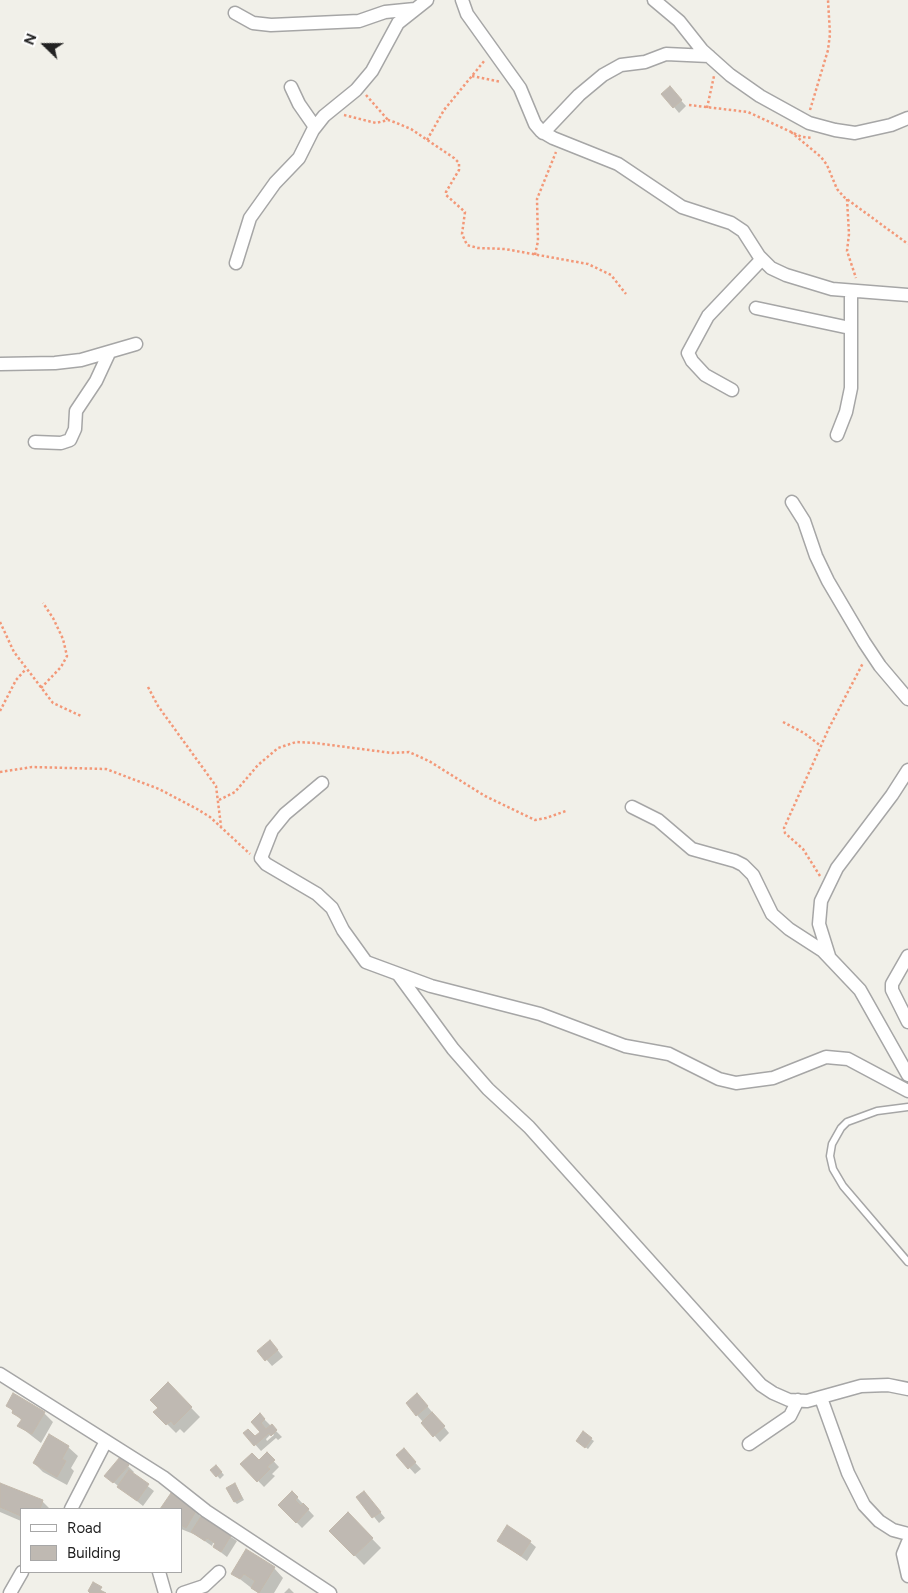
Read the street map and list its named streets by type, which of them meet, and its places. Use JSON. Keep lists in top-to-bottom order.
{
  "legend": ["Road", "Building"],
  "north": "left"
}
